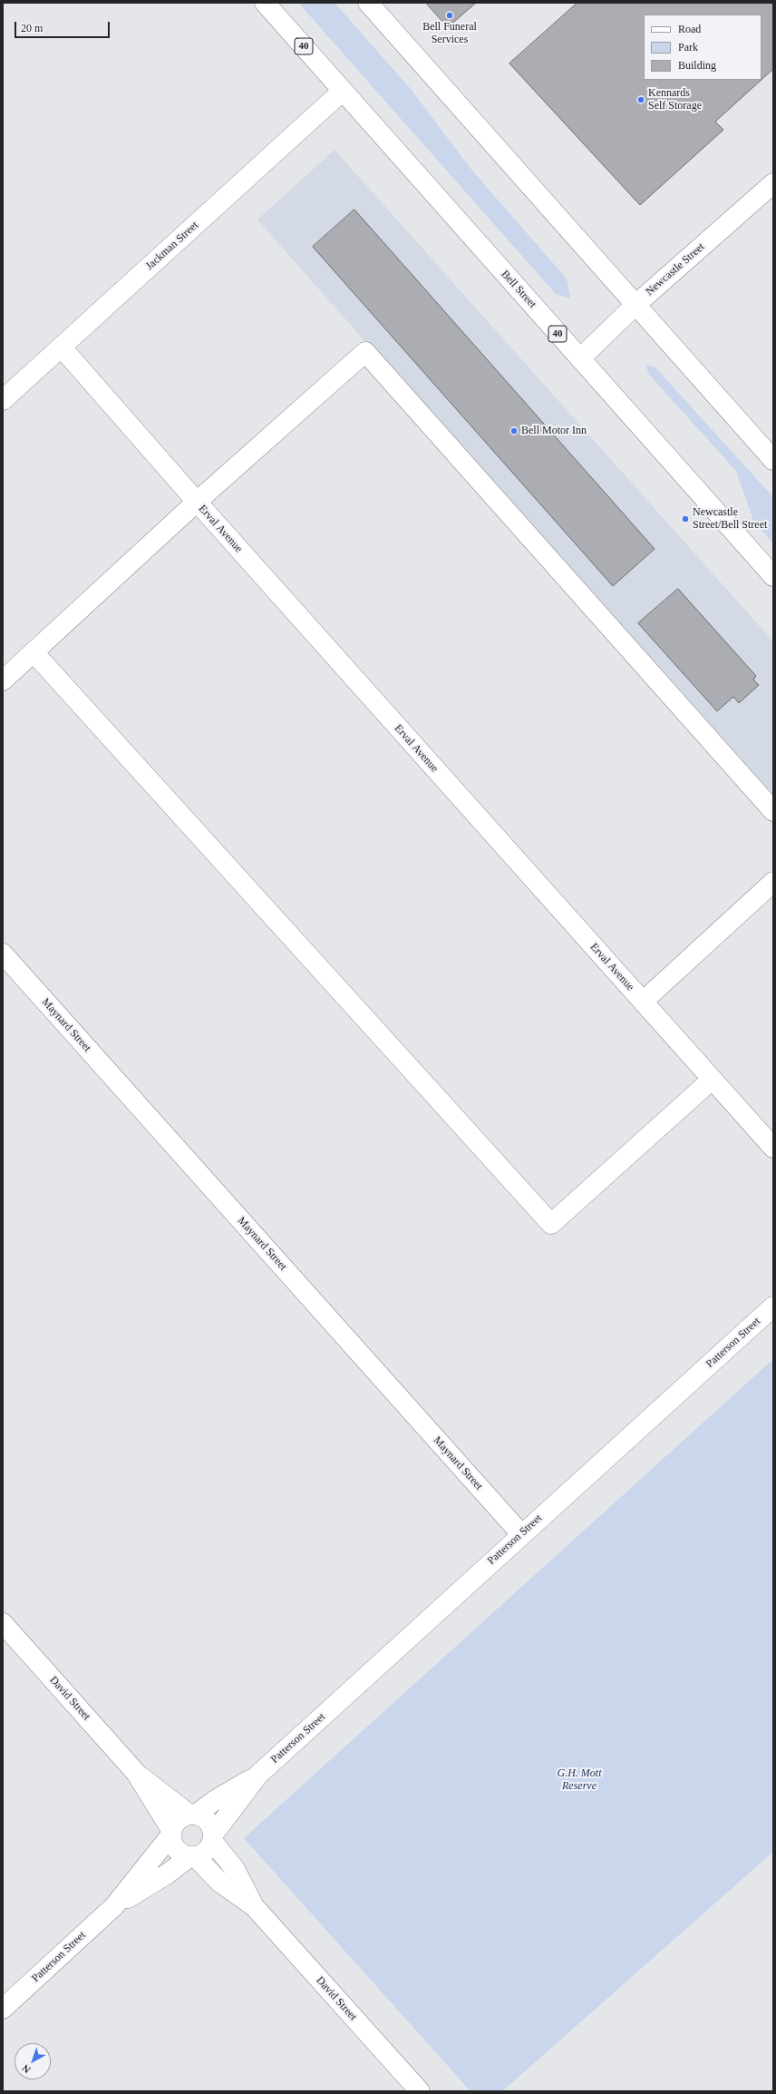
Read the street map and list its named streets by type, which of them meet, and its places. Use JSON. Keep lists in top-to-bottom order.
{
  "streets": {
    "main road": [
      "40",
      "Jackman Street",
      "Newcastle Street",
      "Bell Street",
      "Erval Avenue",
      "Maynard Street",
      "Patterson Street",
      "David Street"
    ]
  },
  "crossings": [
    ["Jackman Street", "Bell Street"],
    ["Jackman Street", "Erval Avenue"],
    ["Newcastle Street", "Bell Street"],
    ["Maynard Street", "Patterson Street"],
    ["Patterson Street", "David Street"]
  ],
  "parks": ["G.H. Mott Reserve"],
  "places": [
    "Bell Funeral Services",
    "Kennards Self Storage",
    "Bell Motor Inn",
    "Newcastle Street/Bell Street"
  ],
  "legend": ["Road", "Park", "Building"],
  "scale_bar": "20 m",
  "north": "bottom left"
}
